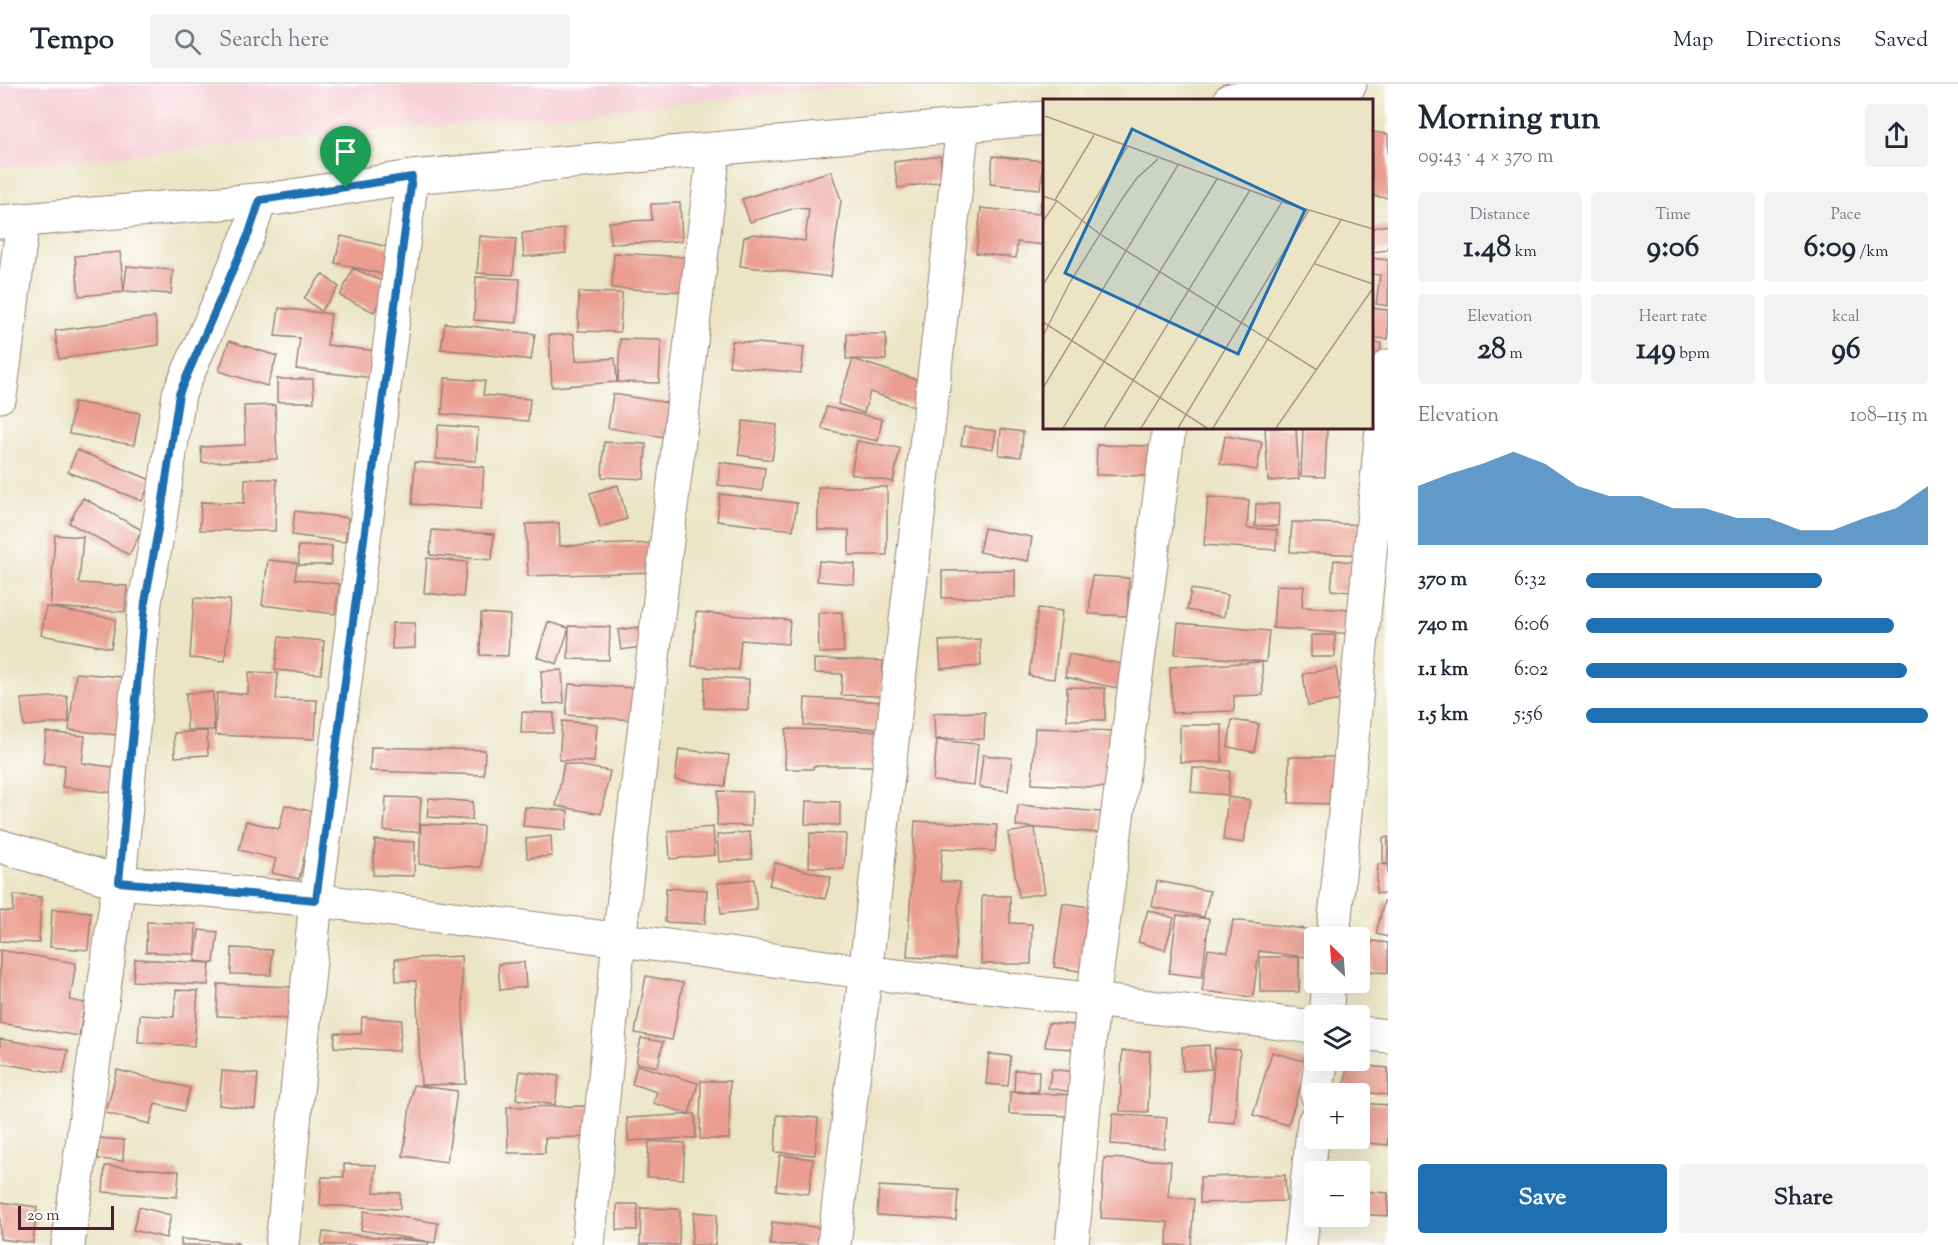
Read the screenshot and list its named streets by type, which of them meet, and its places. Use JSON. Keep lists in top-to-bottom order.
{
  "scale_bar": "20 m",
  "north": "top left",
  "page": {
    "header": "Tempo",
    "search": "Search here",
    "nav": ["Map", "Directions", "Saved"],
    "heading": ["Morning run", "09:43 · 4 × 370 m"],
    "stats": [
      ["Distance", "1.48 km"],
      ["Time", "9:06"],
      ["Pace", "6:09 /km"],
      ["Elevation", "28 m"],
      ["Heart rate", "149 bpm"],
      ["kcal", "96"]
    ],
    "chart": ["Elevation", "108–115 m"],
    "list": [
      {
        "name": "370 m",
        "note": "6:32"
      },
      {
        "name": "740 m",
        "note": "6:06"
      },
      {
        "name": "1.1 km",
        "note": "6:02"
      },
      {
        "name": "1.5 km",
        "note": "5:56"
      }
    ],
    "map_buttons": ["+", "−"],
    "buttons": ["Save", "Share"],
    "scale": "20 m"
  }
}
